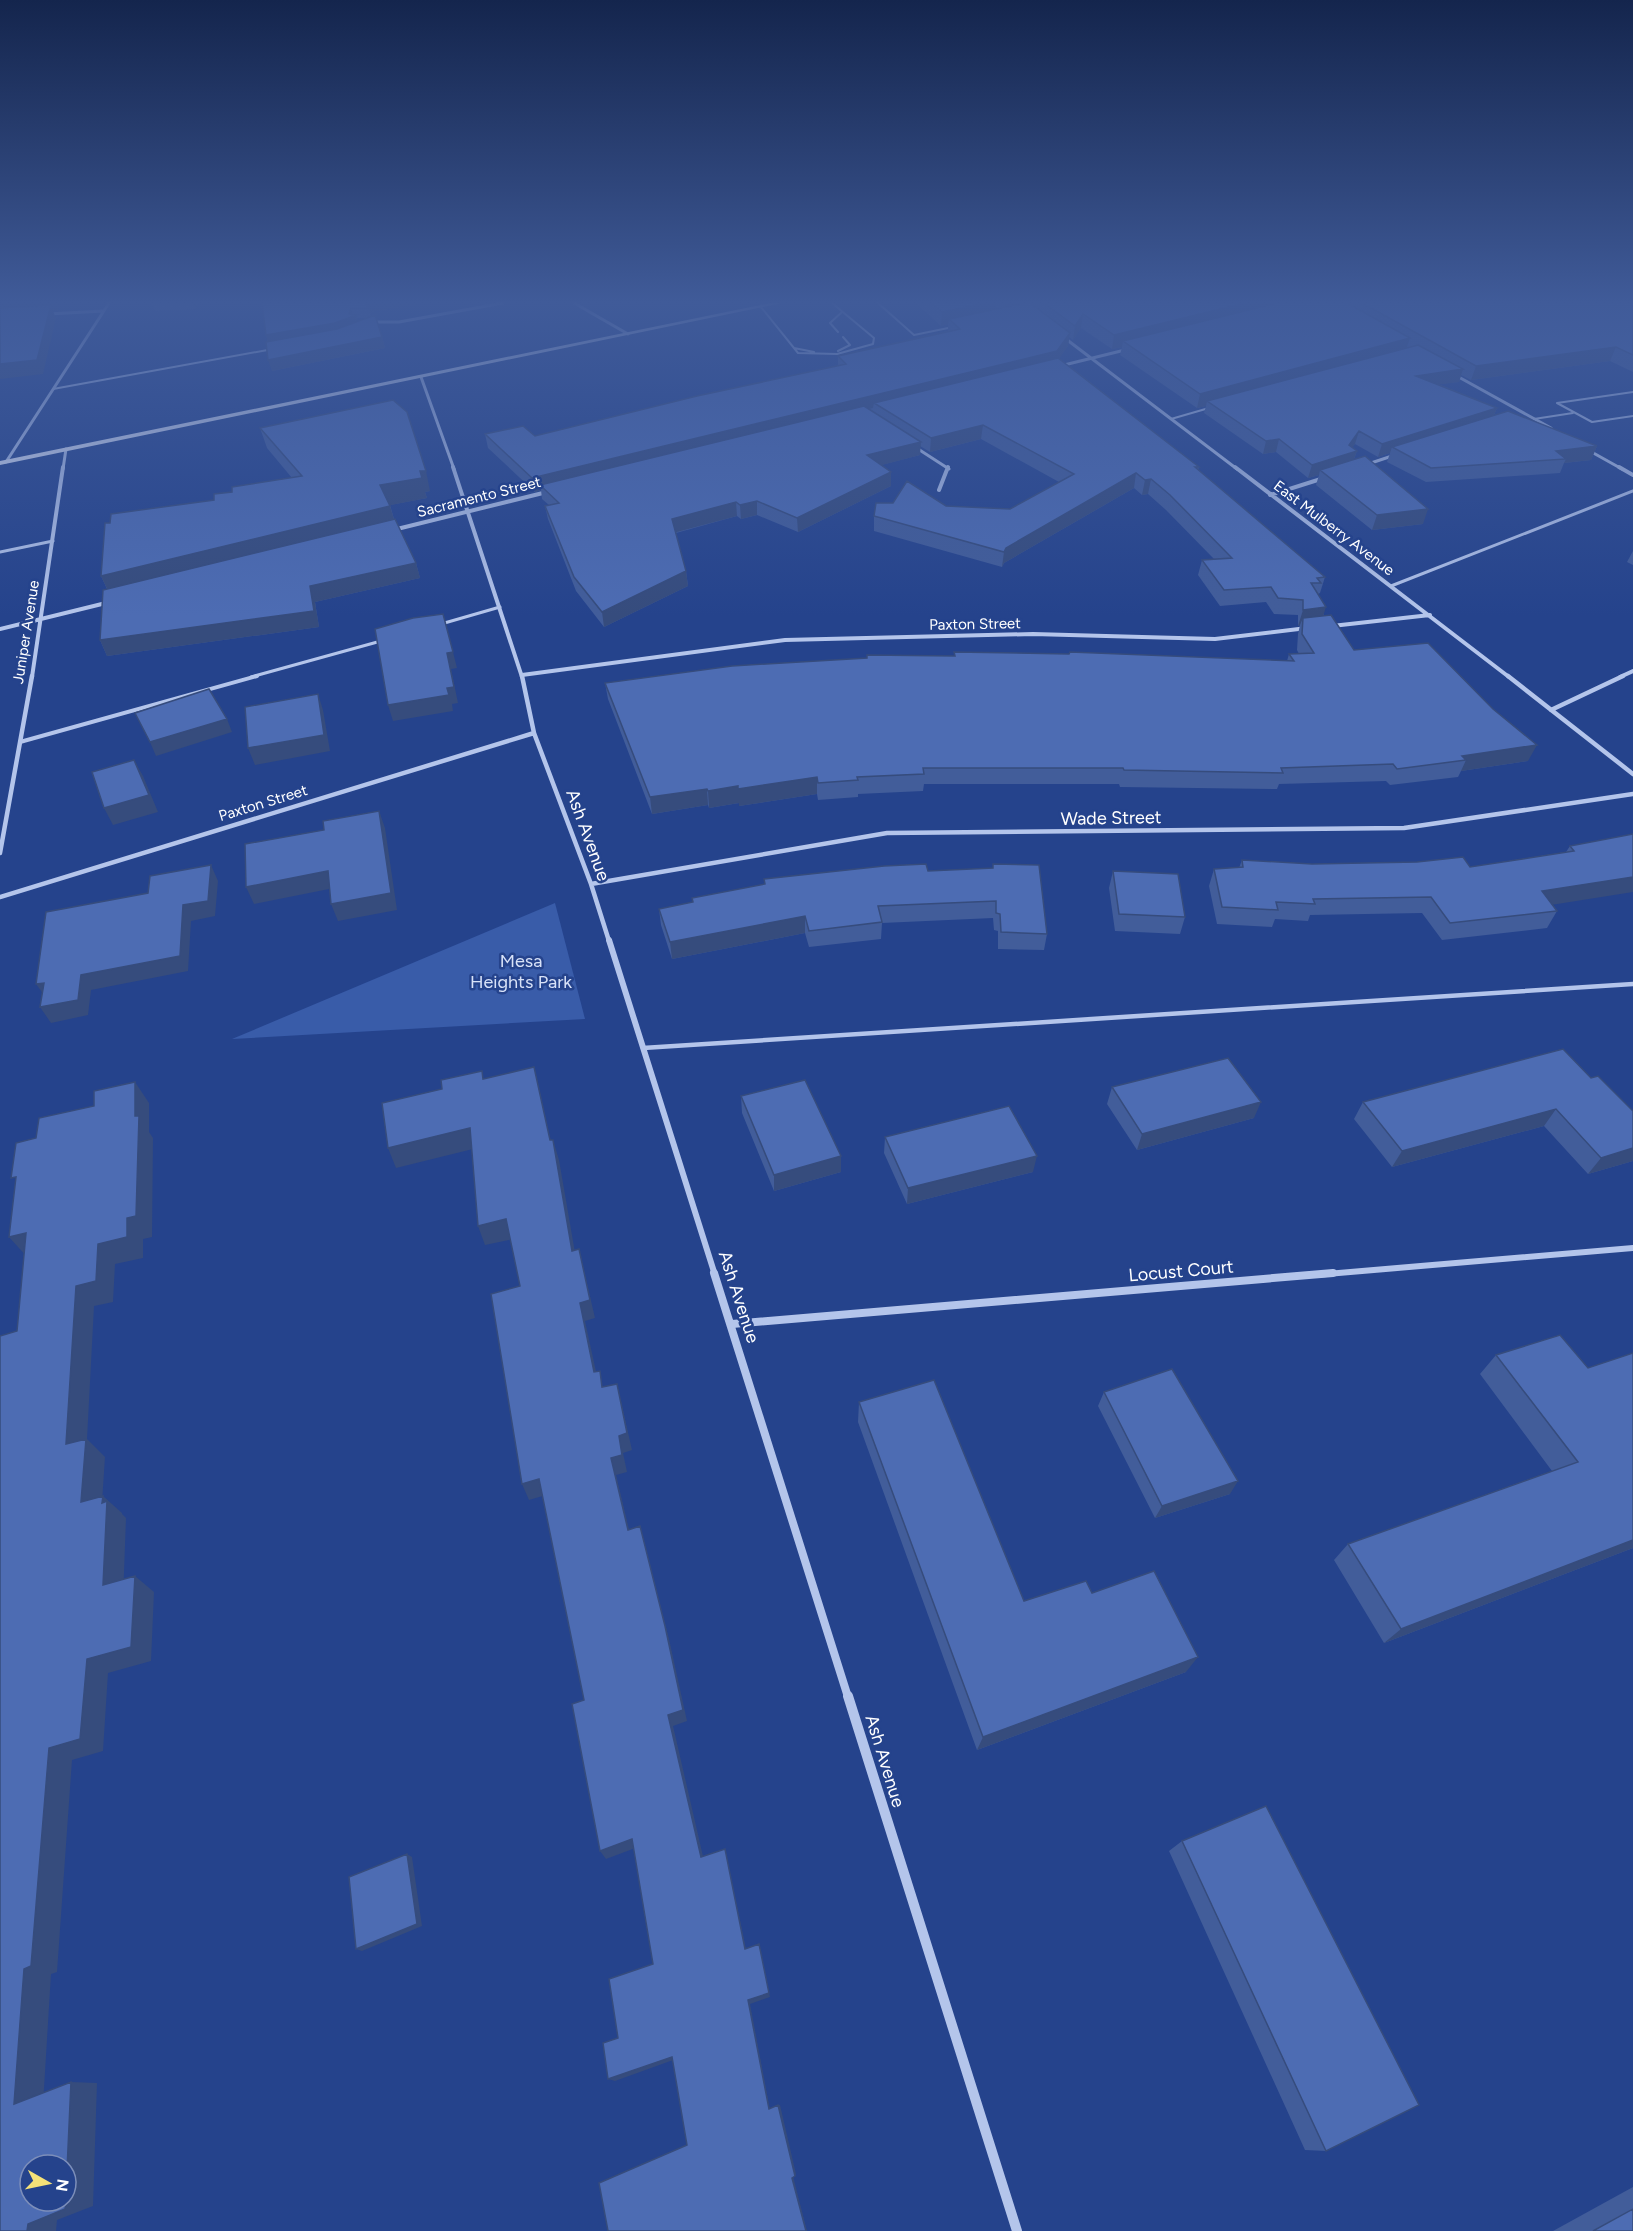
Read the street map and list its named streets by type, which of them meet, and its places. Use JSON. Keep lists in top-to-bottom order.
{
  "streets": {
    "street": [
      "Sacramento Street",
      "East Mulberry Avenue",
      "Paxton Street",
      "Juniper Avenue",
      "Wade Street",
      "Ash Avenue",
      "Locust Court"
    ]
  },
  "crossings": [
    ["Sacramento Street", "Ash Avenue"],
    ["Paxton Street", "Ash Avenue"],
    ["Wade Street", "Ash Avenue"],
    ["Ash Avenue", "Locust Court"]
  ],
  "parks": ["Mesa Heights Park"],
  "north": "right"
}
